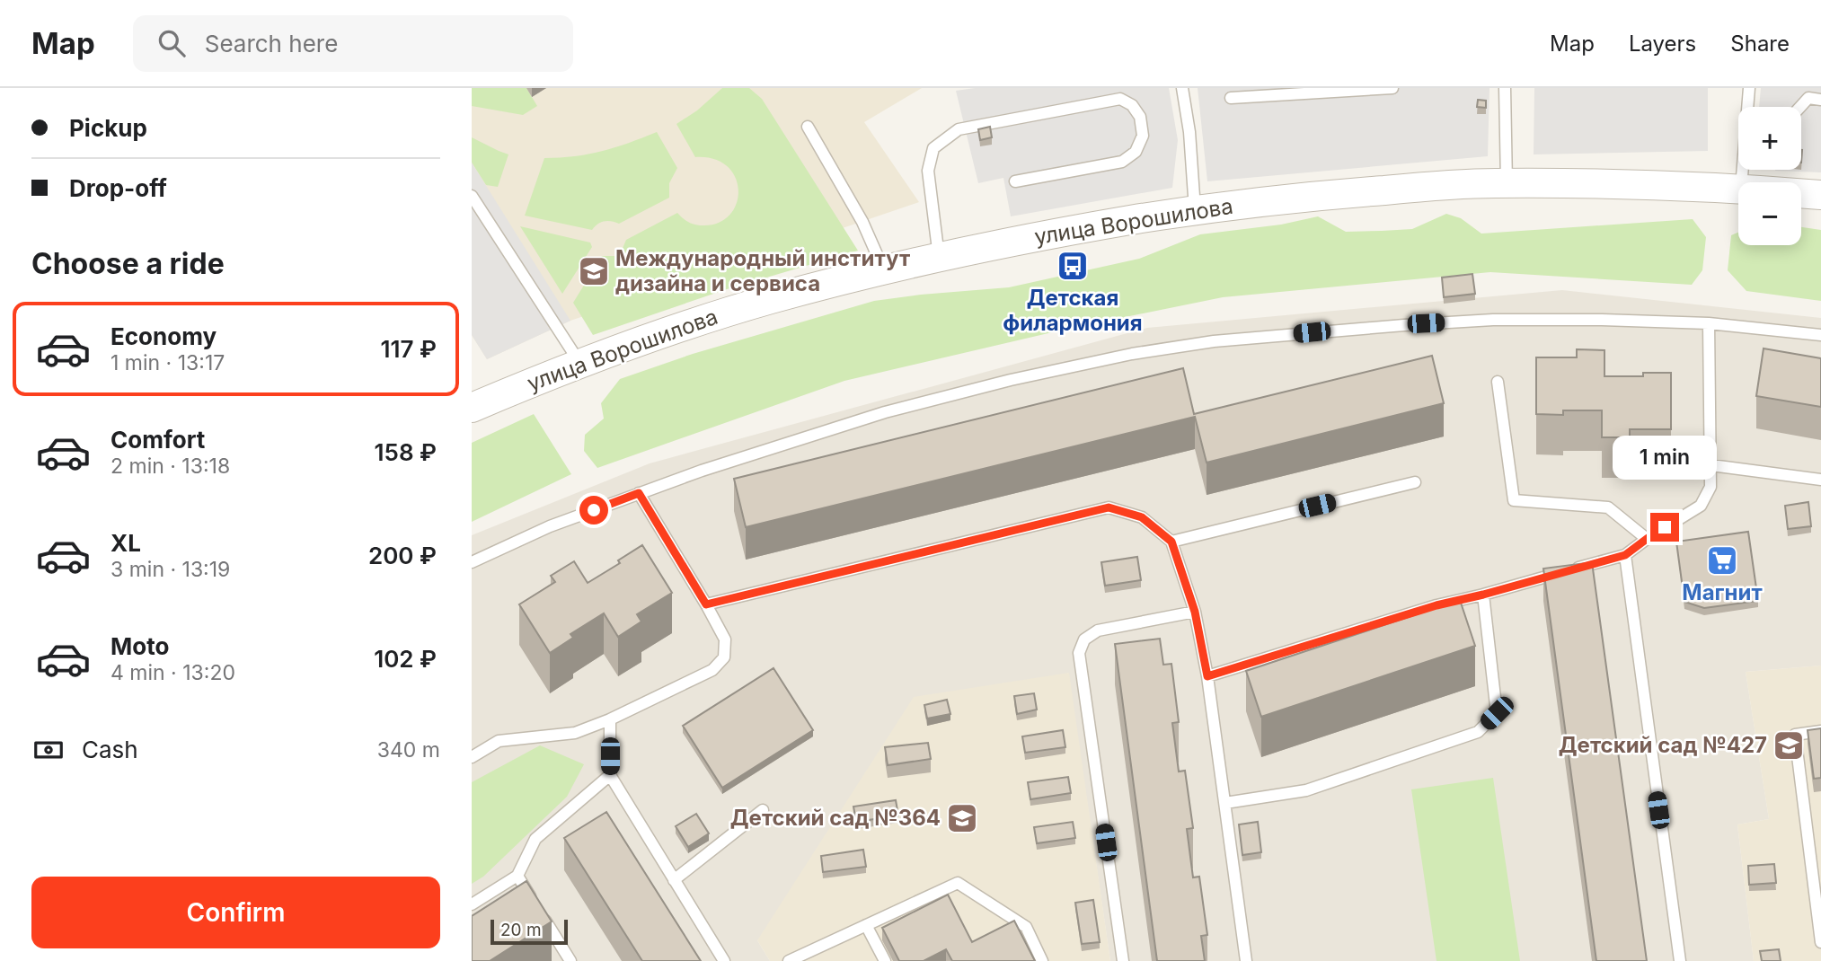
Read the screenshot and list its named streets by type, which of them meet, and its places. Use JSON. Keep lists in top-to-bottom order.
{
  "streets": {
    "street": ["улица Ворошилова"]
  },
  "places": {
    "bus stop": ["Детская филармония"],
    "school or university": ["Международный институт дизайна и сервиса", "Детский сад №427", "Детский сад №364"],
    "supermarket": ["Магнит"]
  },
  "scale_bar": "20 m",
  "page": {
    "header": "Map",
    "search": "Search here",
    "nav": ["Map", "Layers", "Share"],
    "banner": ["Pickup", "Drop-off"],
    "map_buttons": ["+", "−"],
    "heading": "Choose a ride",
    "list": [
      {
        "name": "Economy",
        "note": "1 min · 13:17",
        "value": "117 ₽"
      },
      {
        "name": "Comfort",
        "note": "2 min · 13:18",
        "value": "158 ₽"
      },
      {
        "name": "XL",
        "note": "3 min · 13:19",
        "value": "200 ₽"
      },
      {
        "name": "Moto",
        "note": "4 min · 13:20",
        "value": "102 ₽"
      }
    ],
    "bubble": "1 min",
    "pay": ["Cash", "340 m"],
    "buttons": "Confirm",
    "scale": "20 m"
  }
}
